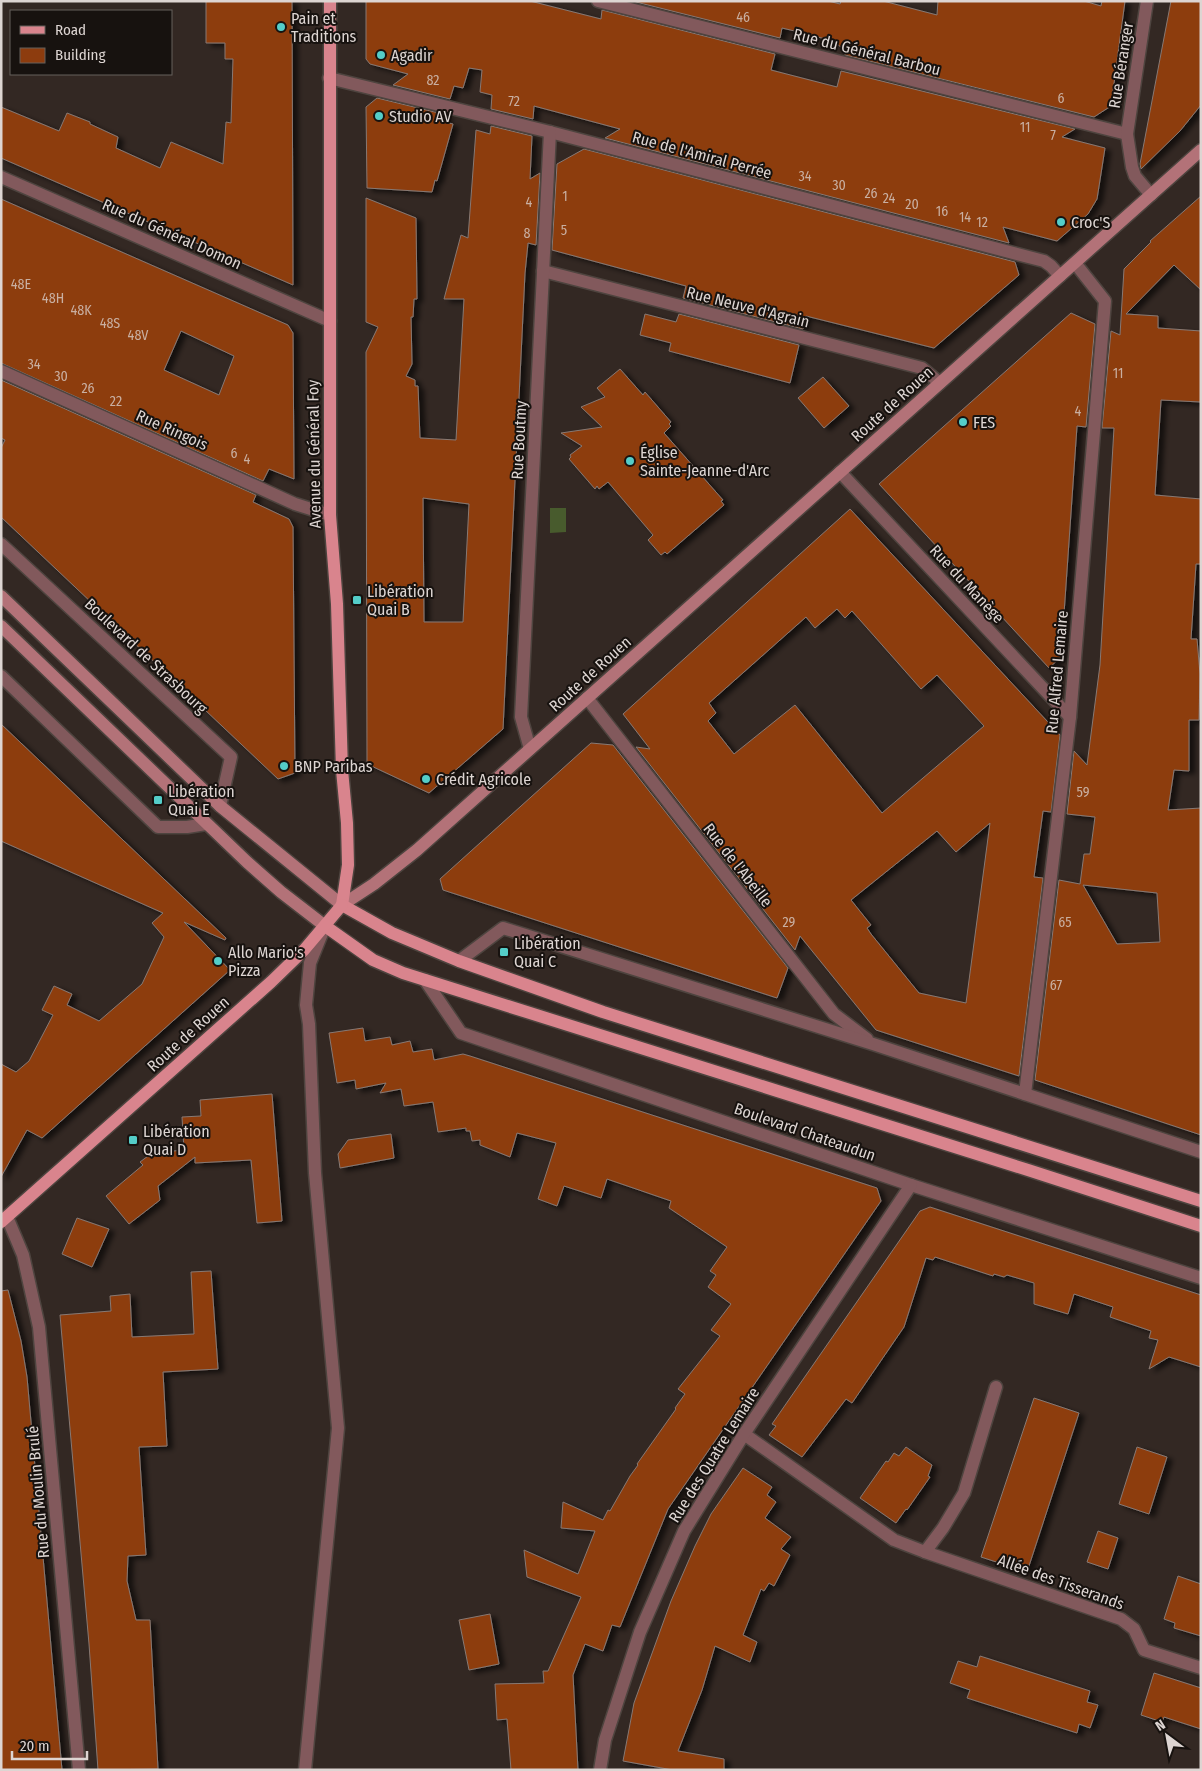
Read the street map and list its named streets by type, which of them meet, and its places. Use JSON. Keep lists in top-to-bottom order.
{
  "streets": {
    "main road": ["Route de Rouen", "Avenue du Général Foy", "Boulevard Chateaudun"],
    "street": [
      "Rue du Général Barbou",
      "Rue Béranger",
      "Rue de l'Amiral Perrée",
      "Rue du Général Domon",
      "Rue Neuve d'Agrain",
      "Rue Ringois",
      "Rue Boutmy",
      "Rue du Manège",
      "Boulevard de Strasbourg",
      "Rue Alfred Lemaire",
      "Rue de l'Abeille",
      "Rue des Quatre Lemaire",
      "Rue du Moulin Brulé",
      "Allée des Tisserands"
    ]
  },
  "crossings": [
    ["Rue du Général Barbou", "Rue Béranger"],
    ["Rue Béranger", "Route de Rouen"],
    ["Rue de l'Amiral Perrée", "Route de Rouen"],
    ["Rue de l'Amiral Perrée", "Rue Boutmy"],
    ["Rue de l'Amiral Perrée", "Avenue du Général Foy"],
    ["Rue du Général Domon", "Avenue du Général Foy"],
    ["Rue Neuve d'Agrain", "Route de Rouen"],
    ["Rue Neuve d'Agrain", "Rue Boutmy"],
    ["Route de Rouen", "Rue Boutmy"],
    ["Route de Rouen", "Avenue du Général Foy"],
    ["Route de Rouen", "Rue du Manège"],
    ["Route de Rouen", "Rue Alfred Lemaire"],
    ["Route de Rouen", "Rue de l'Abeille"],
    ["Route de Rouen", "Boulevard Chateaudun"],
    ["Route de Rouen", "Rue du Moulin Brulé"],
    ["Rue Ringois", "Avenue du Général Foy"],
    ["Rue du Manège", "Rue Alfred Lemaire"],
    ["Boulevard Chateaudun", "Rue des Quatre Lemaire"],
    ["Rue des Quatre Lemaire", "Allée des Tisserands"]
  ],
  "places": {
    "other": [
      "Pain et Traditions",
      "Agadir",
      "Studio AV",
      "Croc'S",
      "FES",
      "Église Sainte-Jeanne-d'Arc",
      "BNP Paribas",
      "Crédit Agricole",
      "Allo Mario's Pizza"
    ],
    "transit": [
      "Libération Quai B",
      "Libération Quai E",
      "Libération Quai C",
      "Libération Quai D"
    ]
  },
  "house_numbers": [
    "46",
    "82",
    "6",
    "72",
    "11",
    "7",
    "34",
    "30",
    "26",
    "1",
    "24",
    "4",
    "20",
    "16",
    "14",
    "12",
    "5",
    "8",
    "48E",
    "48H",
    "48K",
    "48S",
    "48V",
    "34",
    "11",
    "30",
    "26",
    "22",
    "4",
    "6",
    "4",
    "59",
    "29",
    "65",
    "67"
  ],
  "legend": ["Road", "Building"],
  "scale_bar": "20 m",
  "north": "top left"
}
